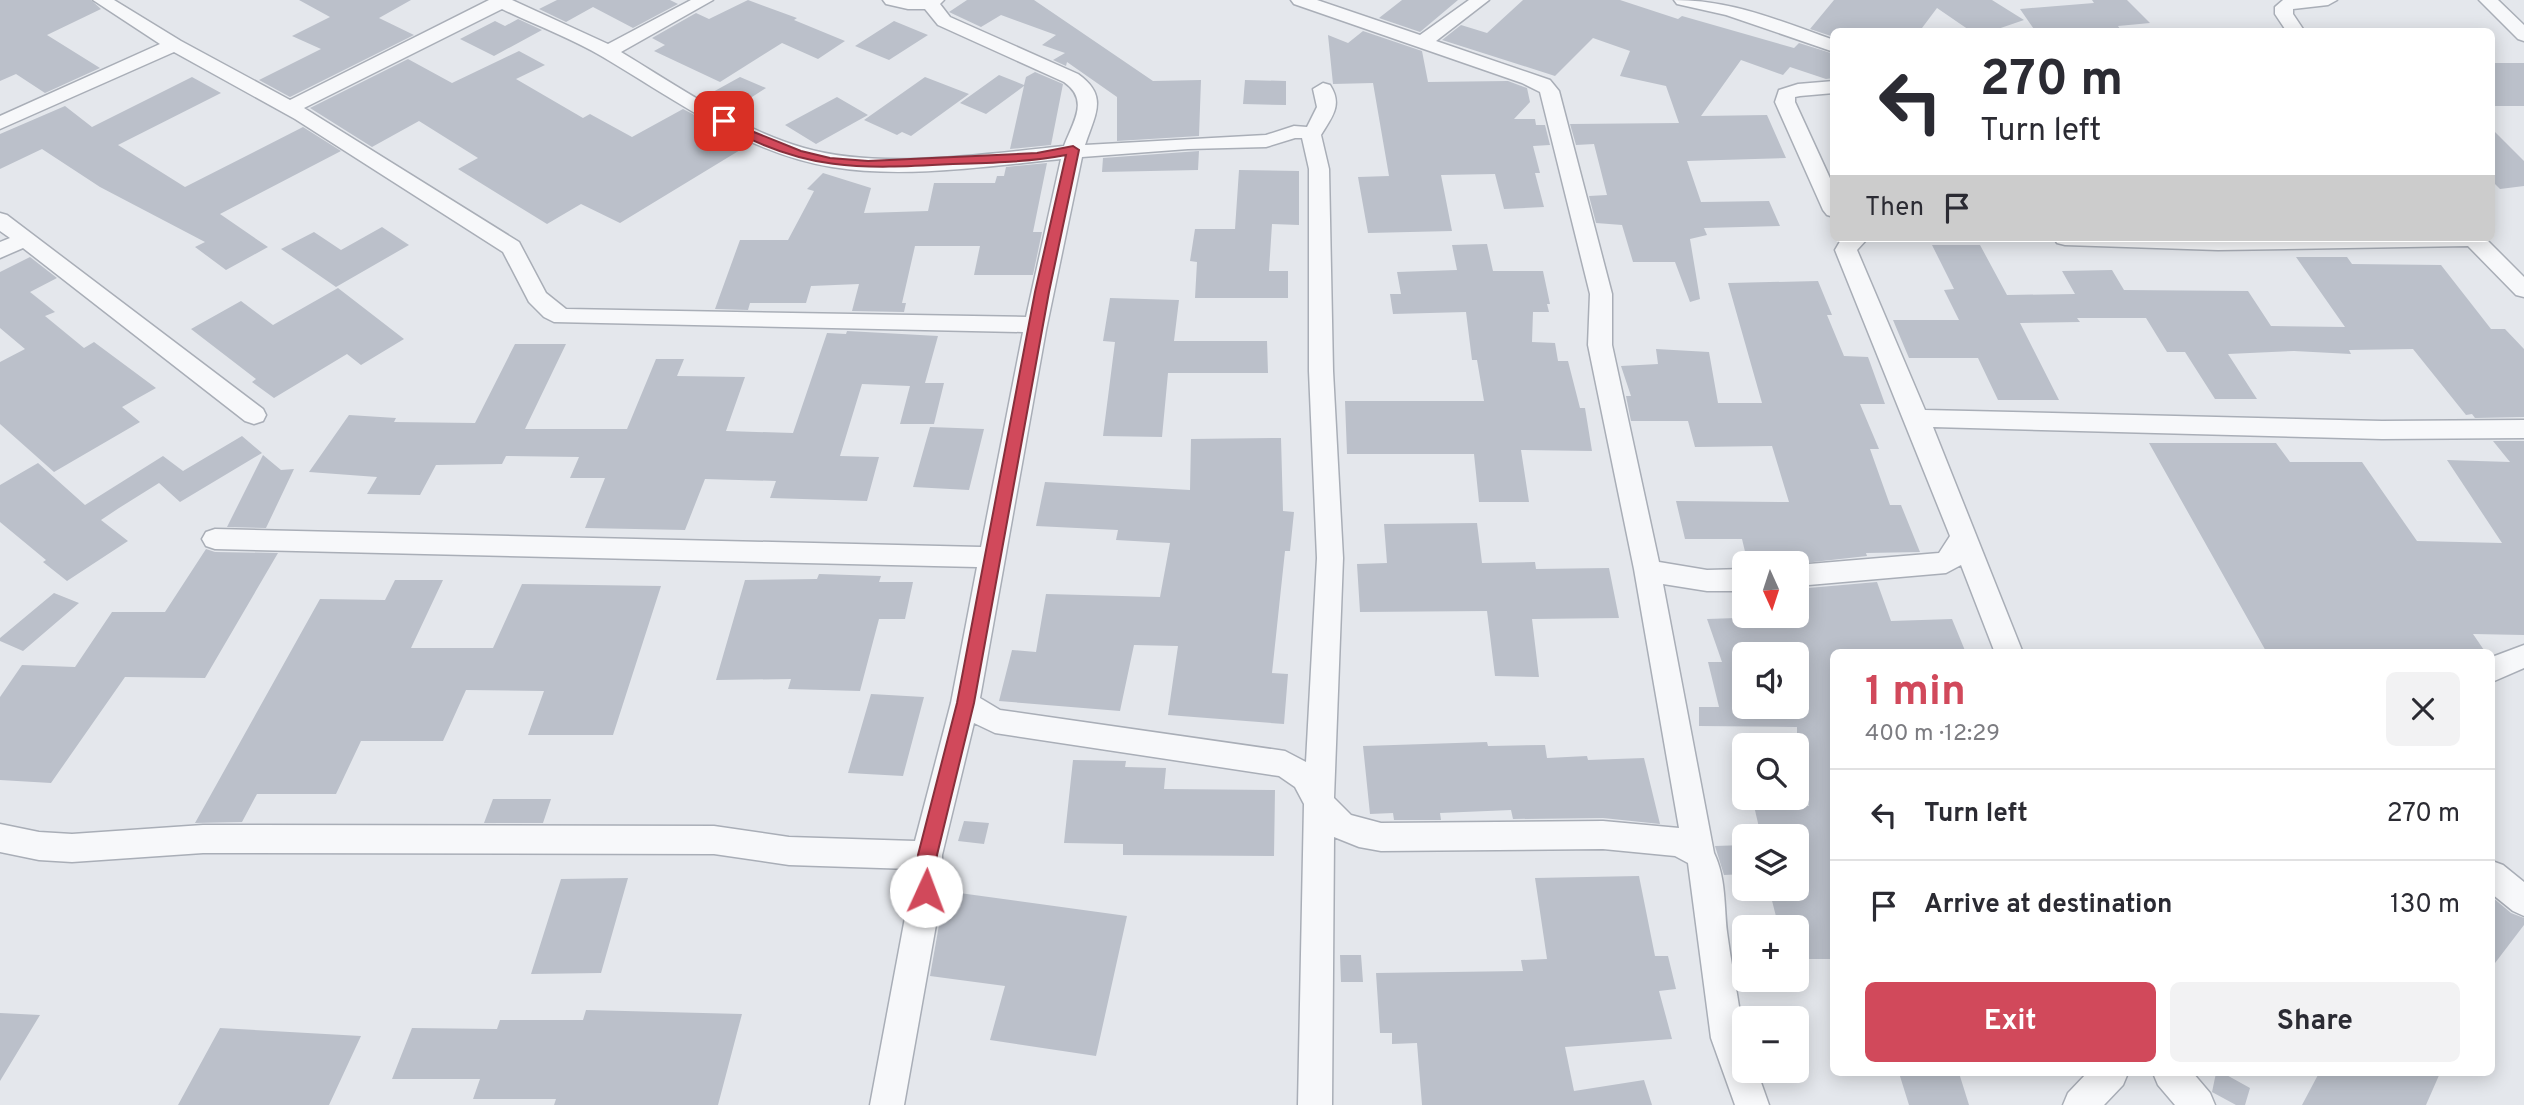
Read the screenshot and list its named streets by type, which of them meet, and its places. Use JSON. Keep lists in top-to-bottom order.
{
  "north": "bottom",
  "page": {
    "turn": ["270 m", "Turn left"],
    "then": "Then",
    "map_buttons": ["+", "−"],
    "heading": ["1 min", "400 m · 12:29"],
    "list": [
      {
        "name": "Turn left",
        "value": "270 m"
      },
      {
        "name": "Arrive at destination",
        "value": "130 m"
      }
    ],
    "buttons": ["Exit", "Share"]
  }
}
